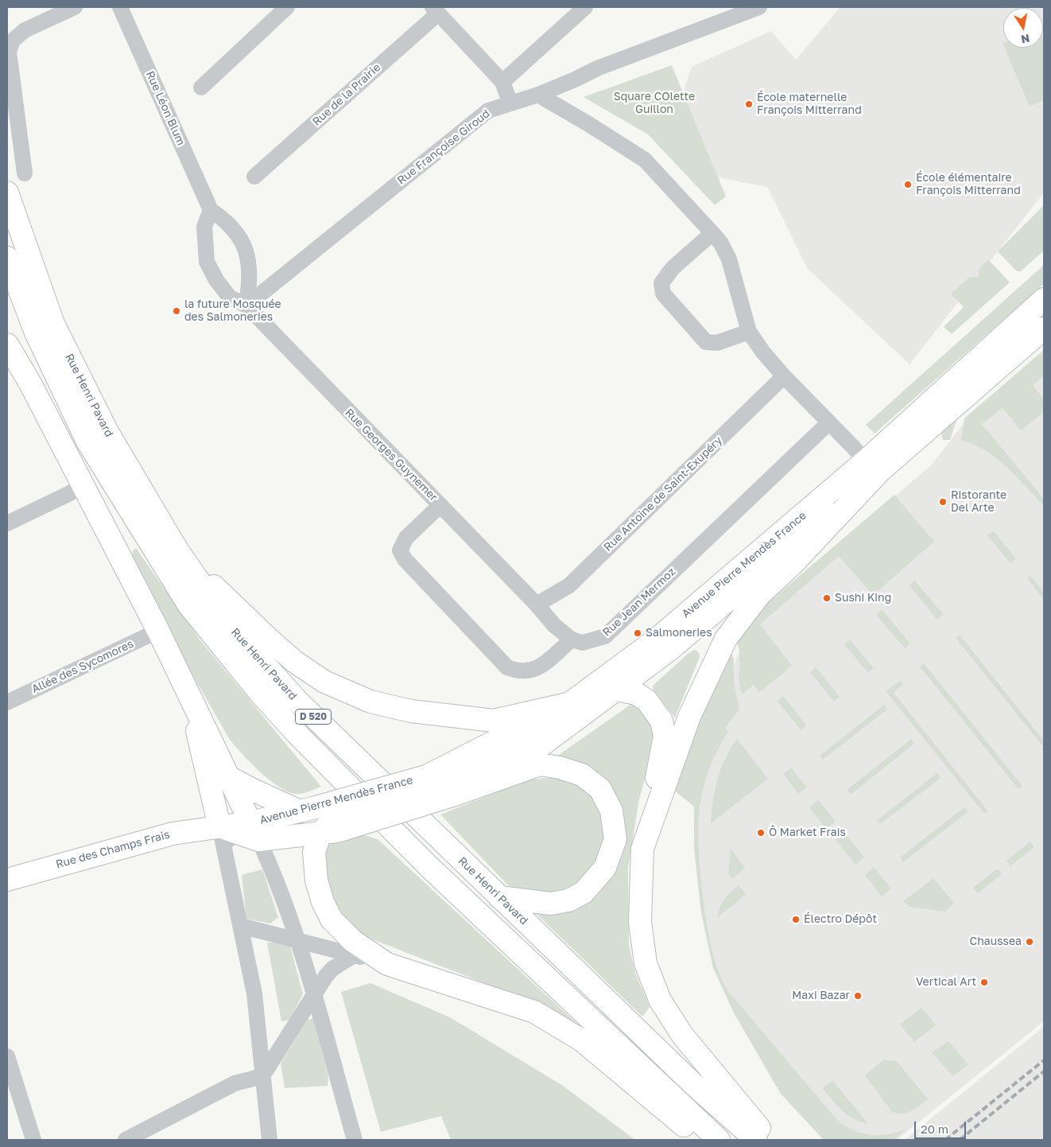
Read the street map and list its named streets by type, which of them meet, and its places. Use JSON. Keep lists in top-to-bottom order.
{
  "streets": {
    "main road": [
      "Rue Henri Pavard",
      "Avenue Pierre Mendès France",
      "D 520",
      "Rue des Champs Frais"
    ],
    "street": [
      "Rue de la Prairie",
      "Rue Léon Blum",
      "Rue Françoise Giroud",
      "Rue Georges Guynemer",
      "Rue Antoine de Saint-Exupéry",
      "Rue Jean Mermoz",
      "Allée des Sycomores"
    ]
  },
  "crossings": [
    ["Rue de la Prairie", "Rue Françoise Giroud"],
    ["Rue Léon Blum", "Rue Françoise Giroud"],
    ["Rue Léon Blum", "Rue Georges Guynemer"],
    ["Rue Françoise Giroud", "Rue Georges Guynemer"],
    ["Rue Georges Guynemer", "Rue Antoine de Saint-Exupéry"],
    ["Rue Georges Guynemer", "Rue Jean Mermoz"],
    ["Avenue Pierre Mendès France", "Rue des Champs Frais"]
  ],
  "parks": ["Square COlette Guillon"],
  "places": [
    "École maternelle François Mitterrand",
    "École élémentaire François Mitterrand",
    "la future Mosquée des Salmoneries",
    "Ristorante Del Arte",
    "Sushi King",
    "Salmoneries",
    "Ô Market Frais",
    "Électro Dépôt",
    "Chaussea",
    "Vertical Art",
    "Maxi Bazar"
  ],
  "scale_bar": "20 m",
  "north": "bottom"
}
